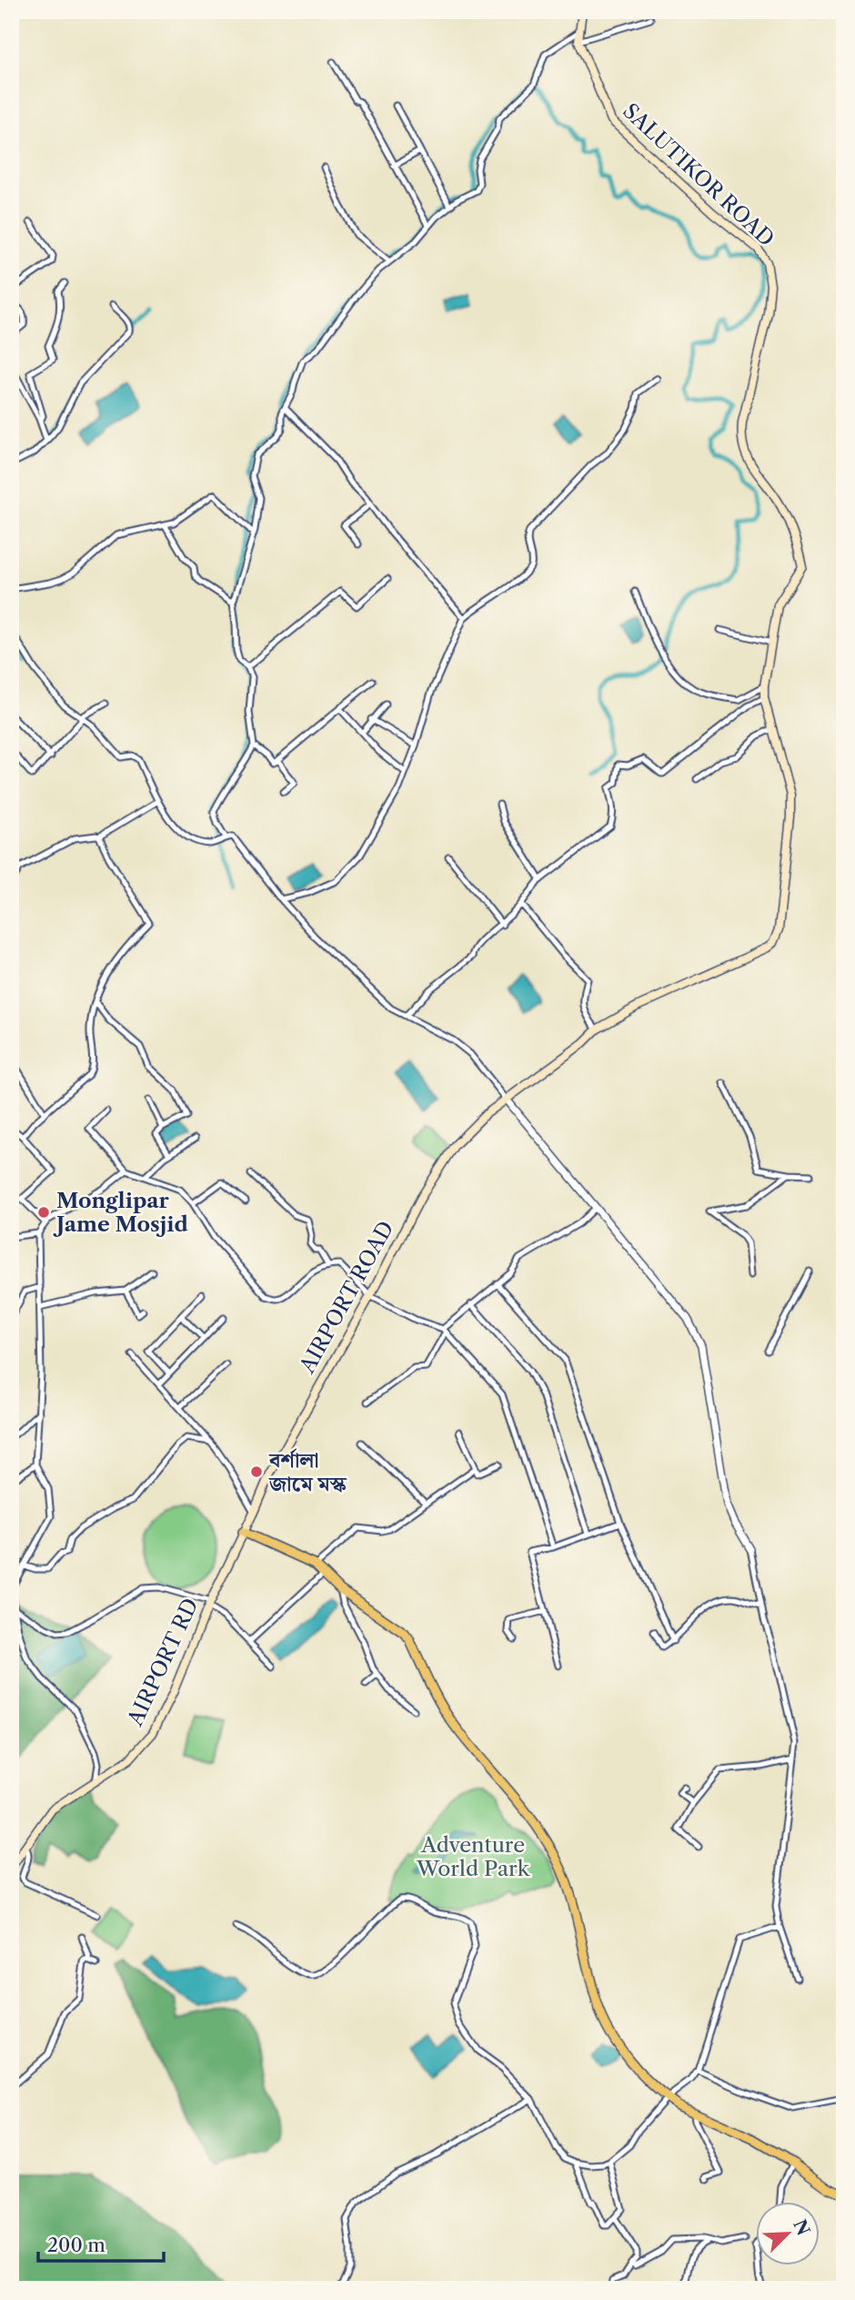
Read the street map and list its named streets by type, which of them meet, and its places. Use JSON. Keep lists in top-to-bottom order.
{
  "streets": {
    "main road": ["SALUTIKOR ROAD", "AIRPORT ROAD", "AIRPORT RD"]
  },
  "crossings": [
    ["SALUTIKOR ROAD", "AIRPORT ROAD"],
    ["AIRPORT ROAD", "AIRPORT RD"]
  ],
  "parks": ["Adventure World Park"],
  "places": ["Monglipar Jame Mosjid", "বর্শালা জামে মস্ক"],
  "scale_bar": "200 m",
  "north": "top right"
}
